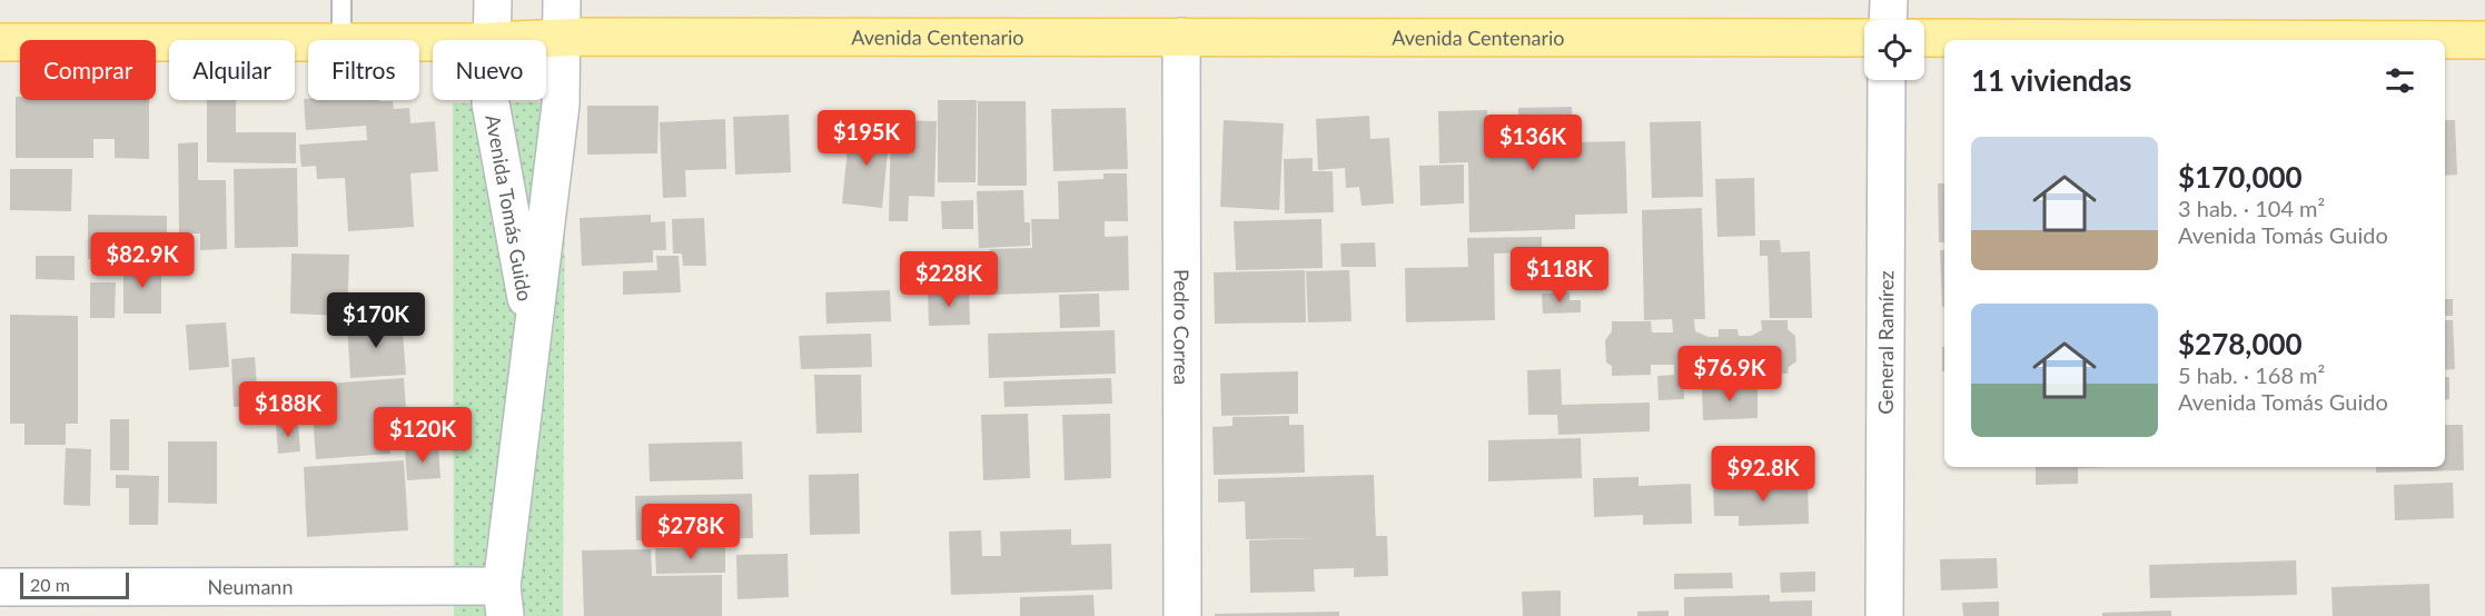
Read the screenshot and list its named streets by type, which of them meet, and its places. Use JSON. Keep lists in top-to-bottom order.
{
  "streets": {
    "main road": ["Avenida Centenario"],
    "street": [
      "Avenida Tomás Guido",
      "Pedro Correa",
      "General Ramírez",
      "Neumann"
    ]
  },
  "crossings": [
    ["Avenida Centenario", "Avenida Tomás Guido"],
    ["Avenida Centenario", "Pedro Correa"],
    ["Avenida Tomás Guido", "Neumann"]
  ],
  "scale_bar": "20 m",
  "page": {
    "chip": [
      "Comprar",
      "Alquilar",
      "Filtros",
      "Nuevo"
    ],
    "heading": "11 viviendas",
    "price": [
      "$195K",
      "$136K",
      "$82.9K",
      "$118K",
      "$228K",
      "$170K",
      "$76.9K",
      "$188K",
      "$120K",
      "$92.8K",
      "$278K"
    ],
    "list": [
      {
        "name": "$170,000",
        "note": "3 hab. · 104 m² · Avenida Tomás Guido"
      },
      {
        "name": "$278,000",
        "note": "5 hab. · 168 m² · Avenida Tomás Guido"
      }
    ],
    "scale": "20 m"
  }
}
